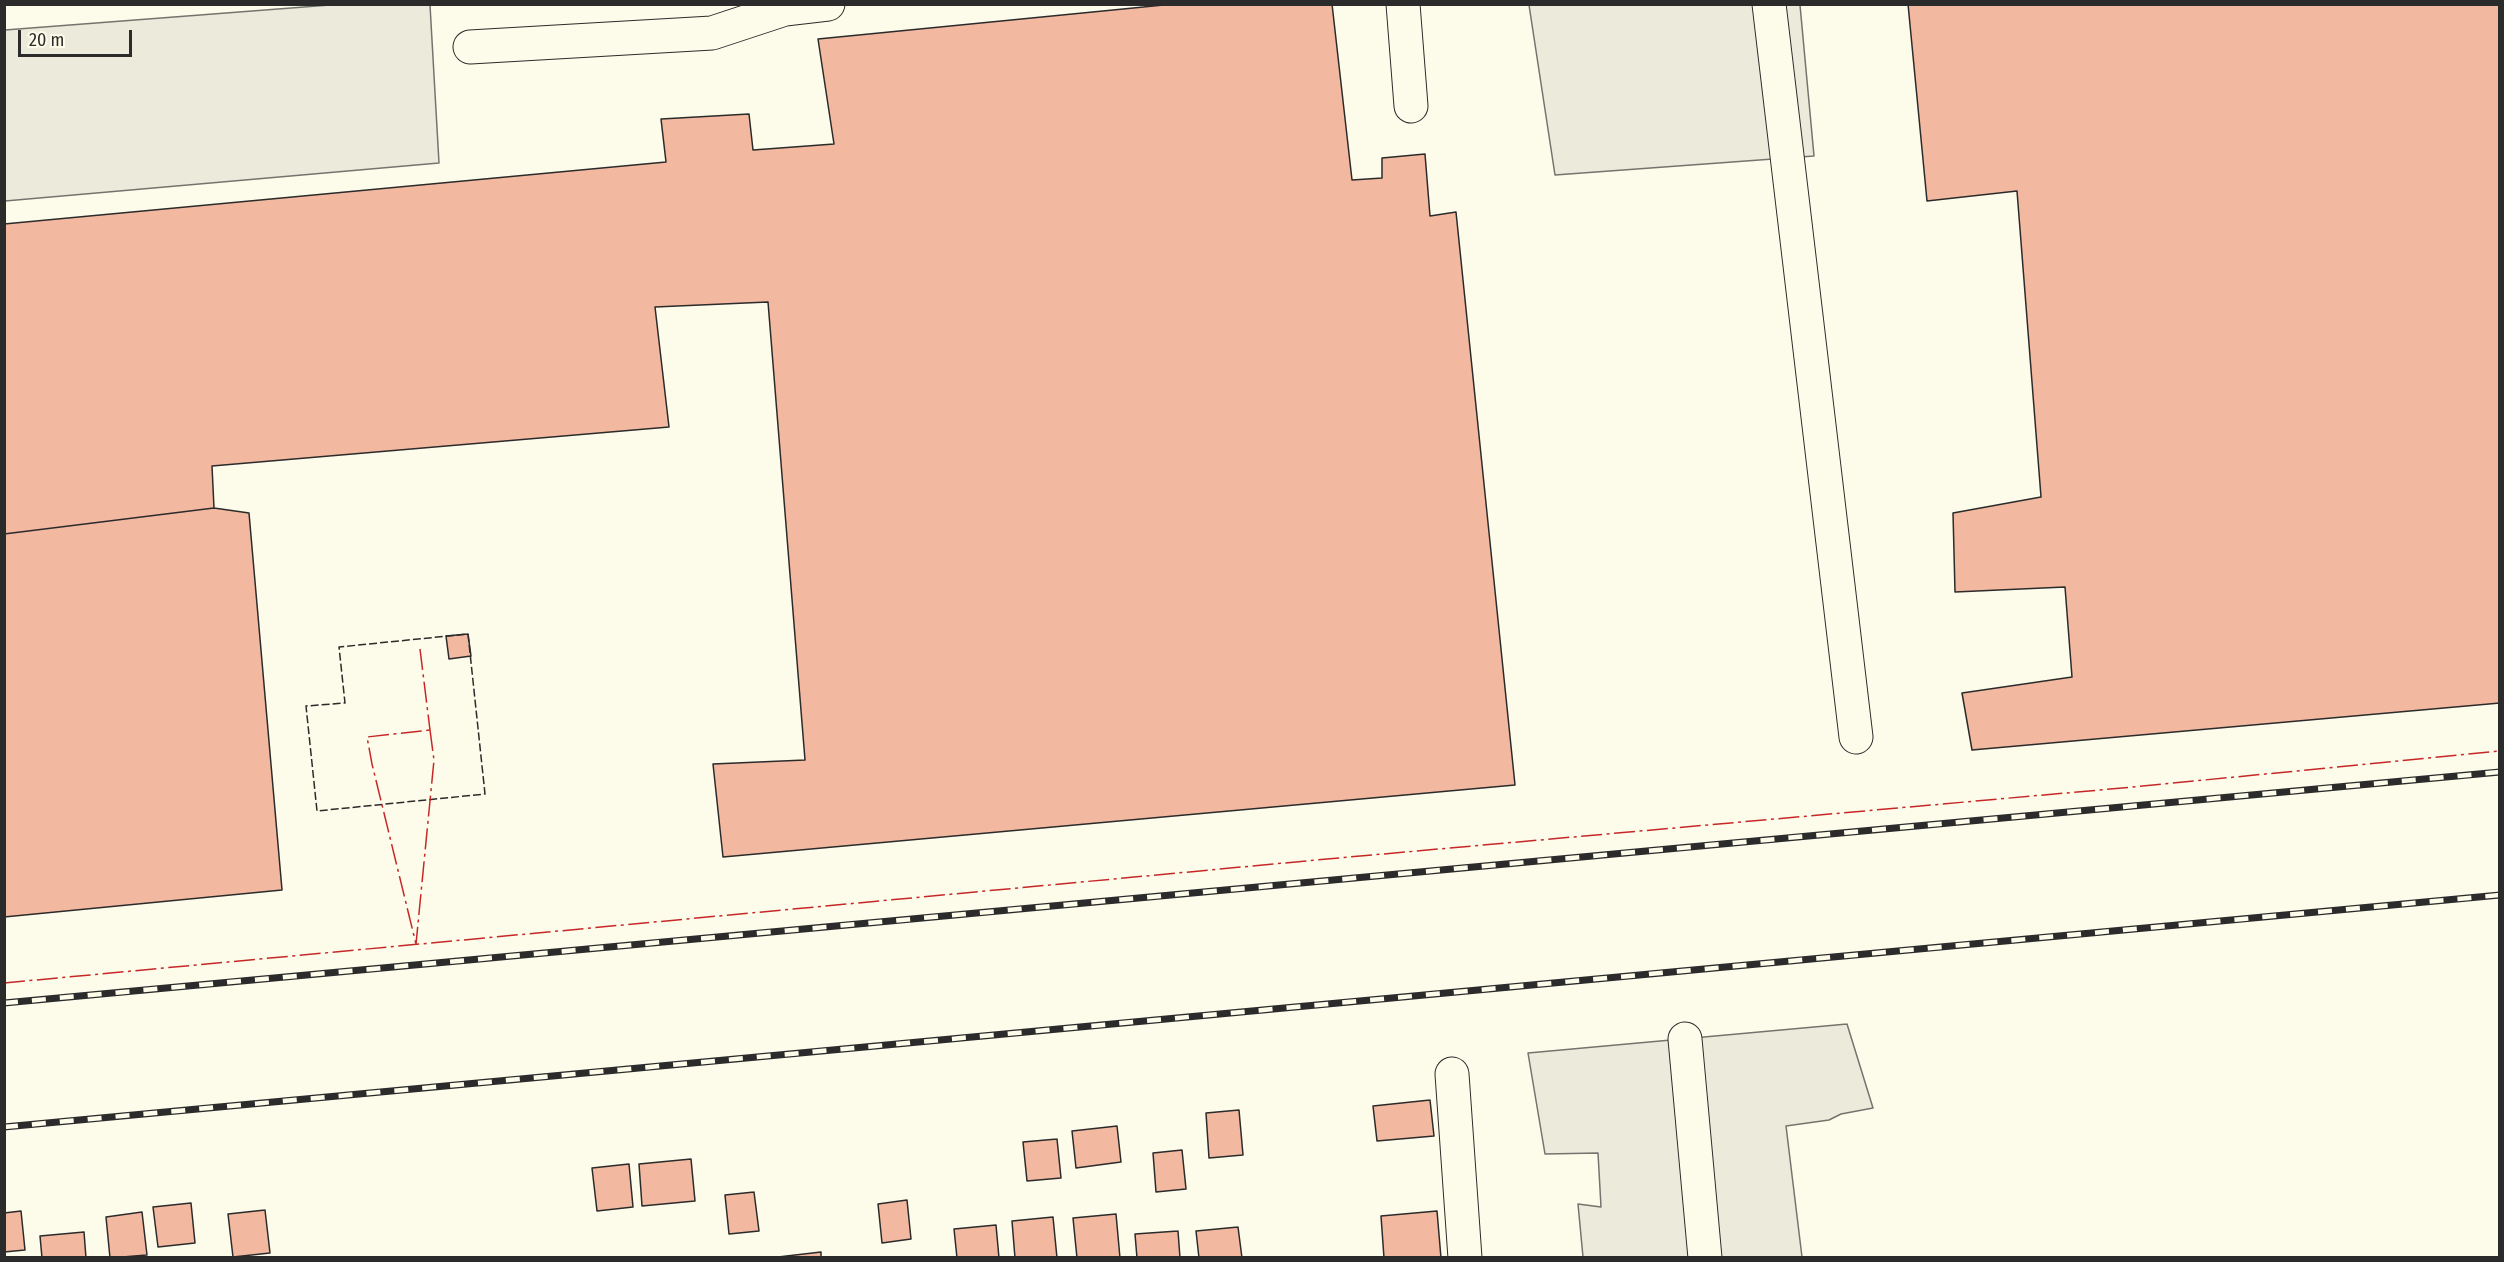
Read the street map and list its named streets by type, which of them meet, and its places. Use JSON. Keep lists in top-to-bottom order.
{
  "scale_bar": "20 m"
}
